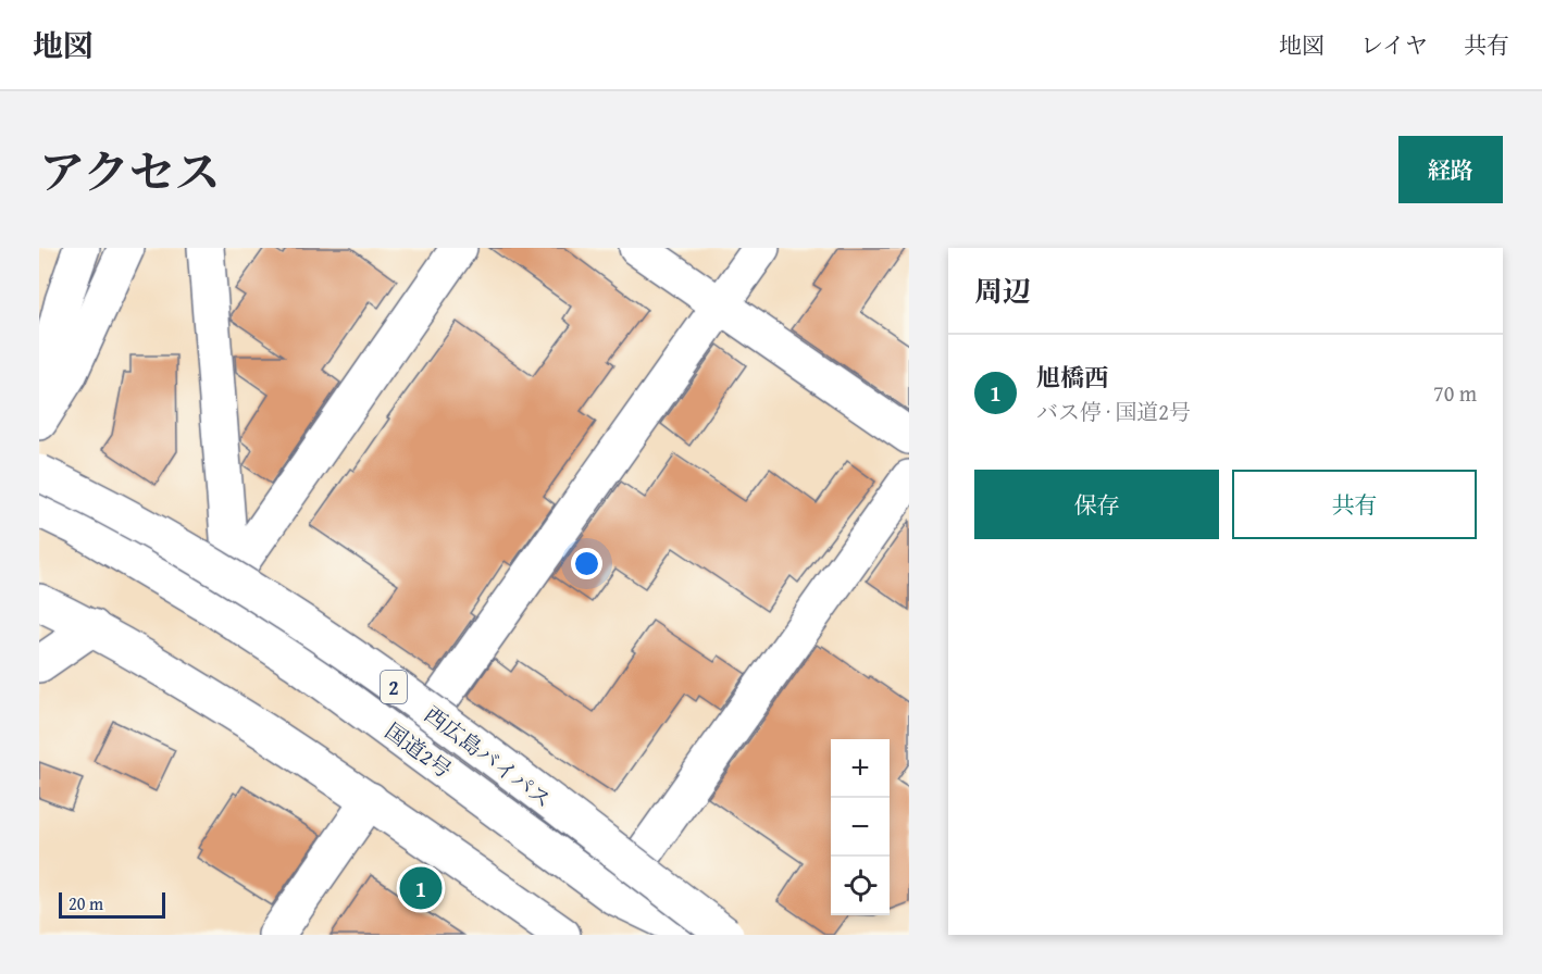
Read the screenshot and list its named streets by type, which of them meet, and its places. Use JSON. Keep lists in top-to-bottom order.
{
  "streets": {
    "main road": ["2", "国道2号", "西広島バイパス"]
  },
  "scale_bar": "20 m",
  "page": {
    "header": "地図",
    "nav": ["地図", "レイヤ", "共有"],
    "title": "アクセス",
    "buttons": [
      "経路",
      ["保存", "共有"]
    ],
    "heading": "周辺",
    "list": [
      {
        "mark": "1",
        "name": "旭橋西",
        "note": "バス停 · 国道2号",
        "value": "70 m"
      }
    ],
    "map_buttons": ["+", "−"],
    "pins": "1",
    "scale": "20 m"
  }
}
